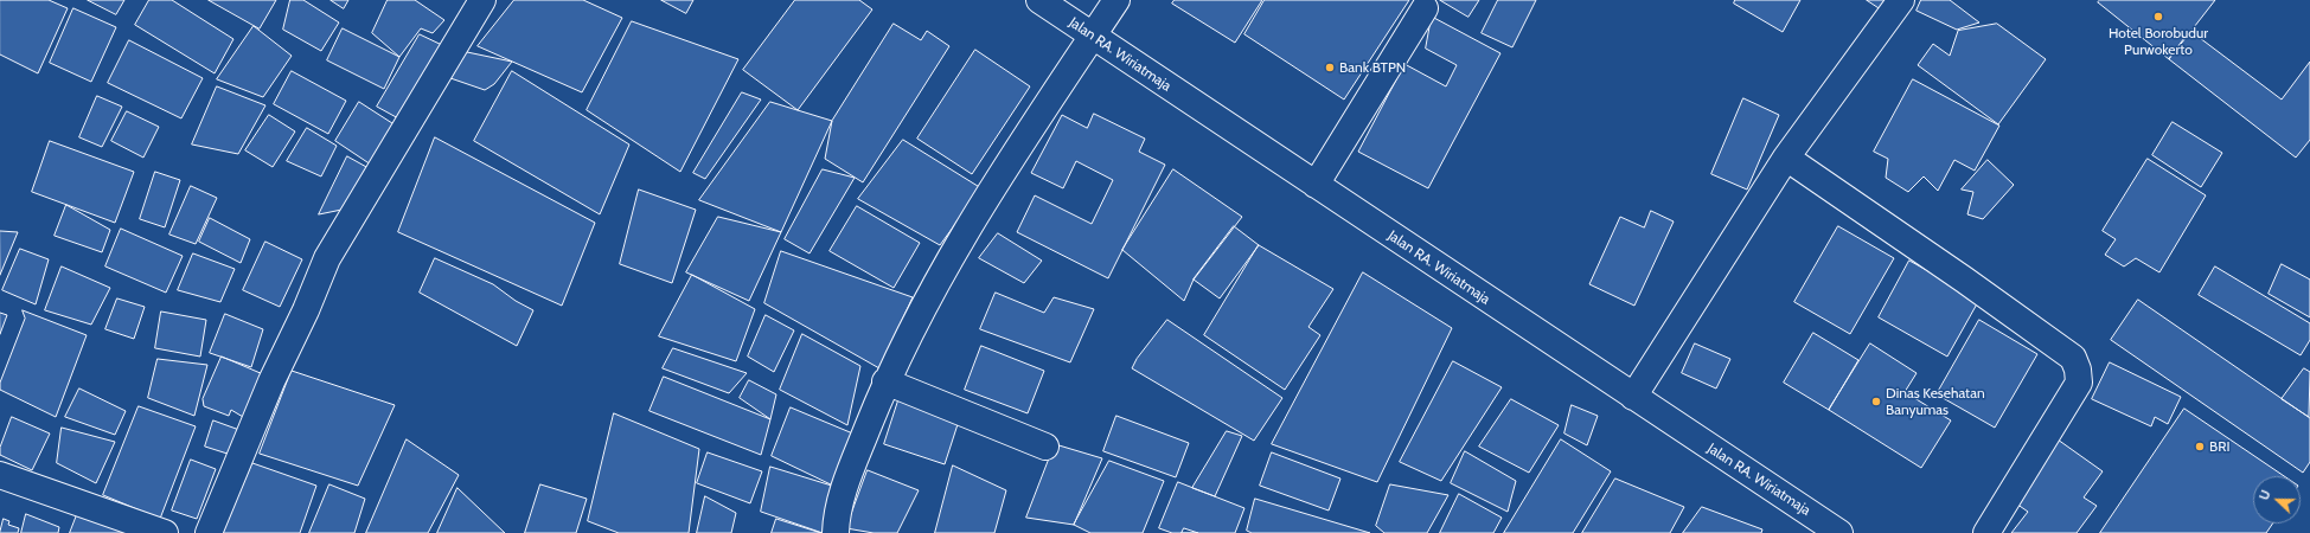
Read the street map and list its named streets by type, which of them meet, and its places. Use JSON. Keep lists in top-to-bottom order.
{
  "streets": {
    "street": ["Jalan RA. Wiriatmaja"]
  },
  "places": [
    "Hotel Borobudur Purwokerto",
    "Bank BTPN",
    "Dinas Kesehatan Banyumas",
    "BRI"
  ],
  "north": "left"
}
